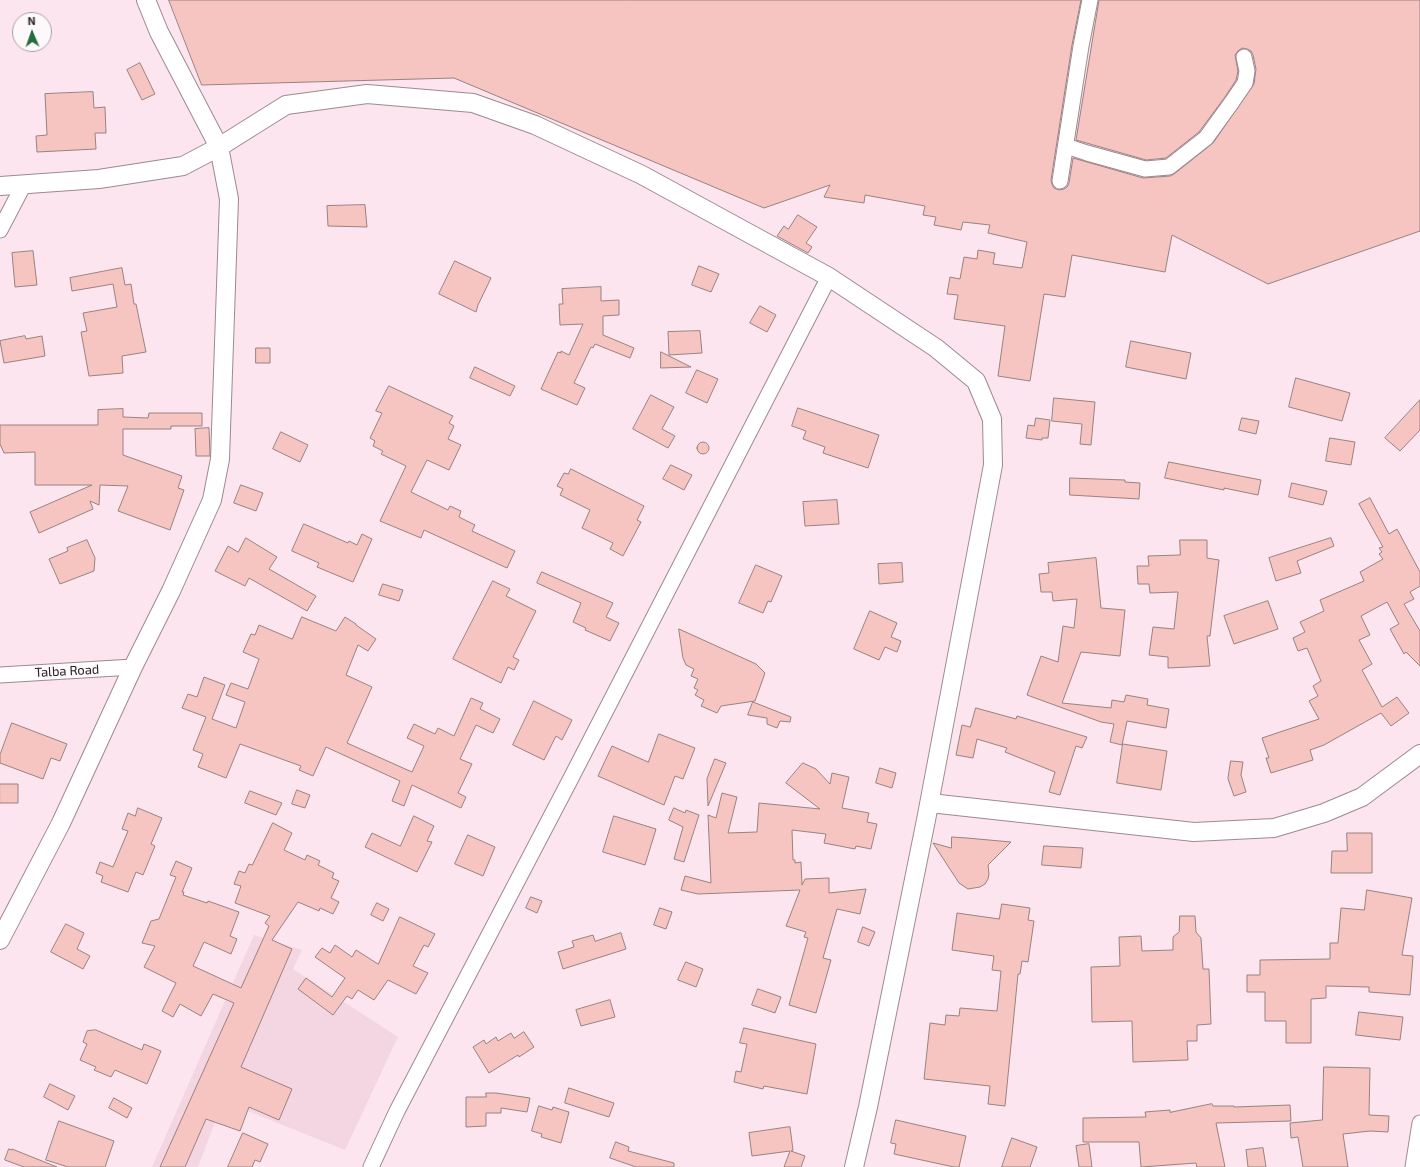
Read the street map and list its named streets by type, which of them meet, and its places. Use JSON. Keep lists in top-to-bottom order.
{
  "streets": {
    "street": ["Talba Road"]
  },
  "north": "top"
}
